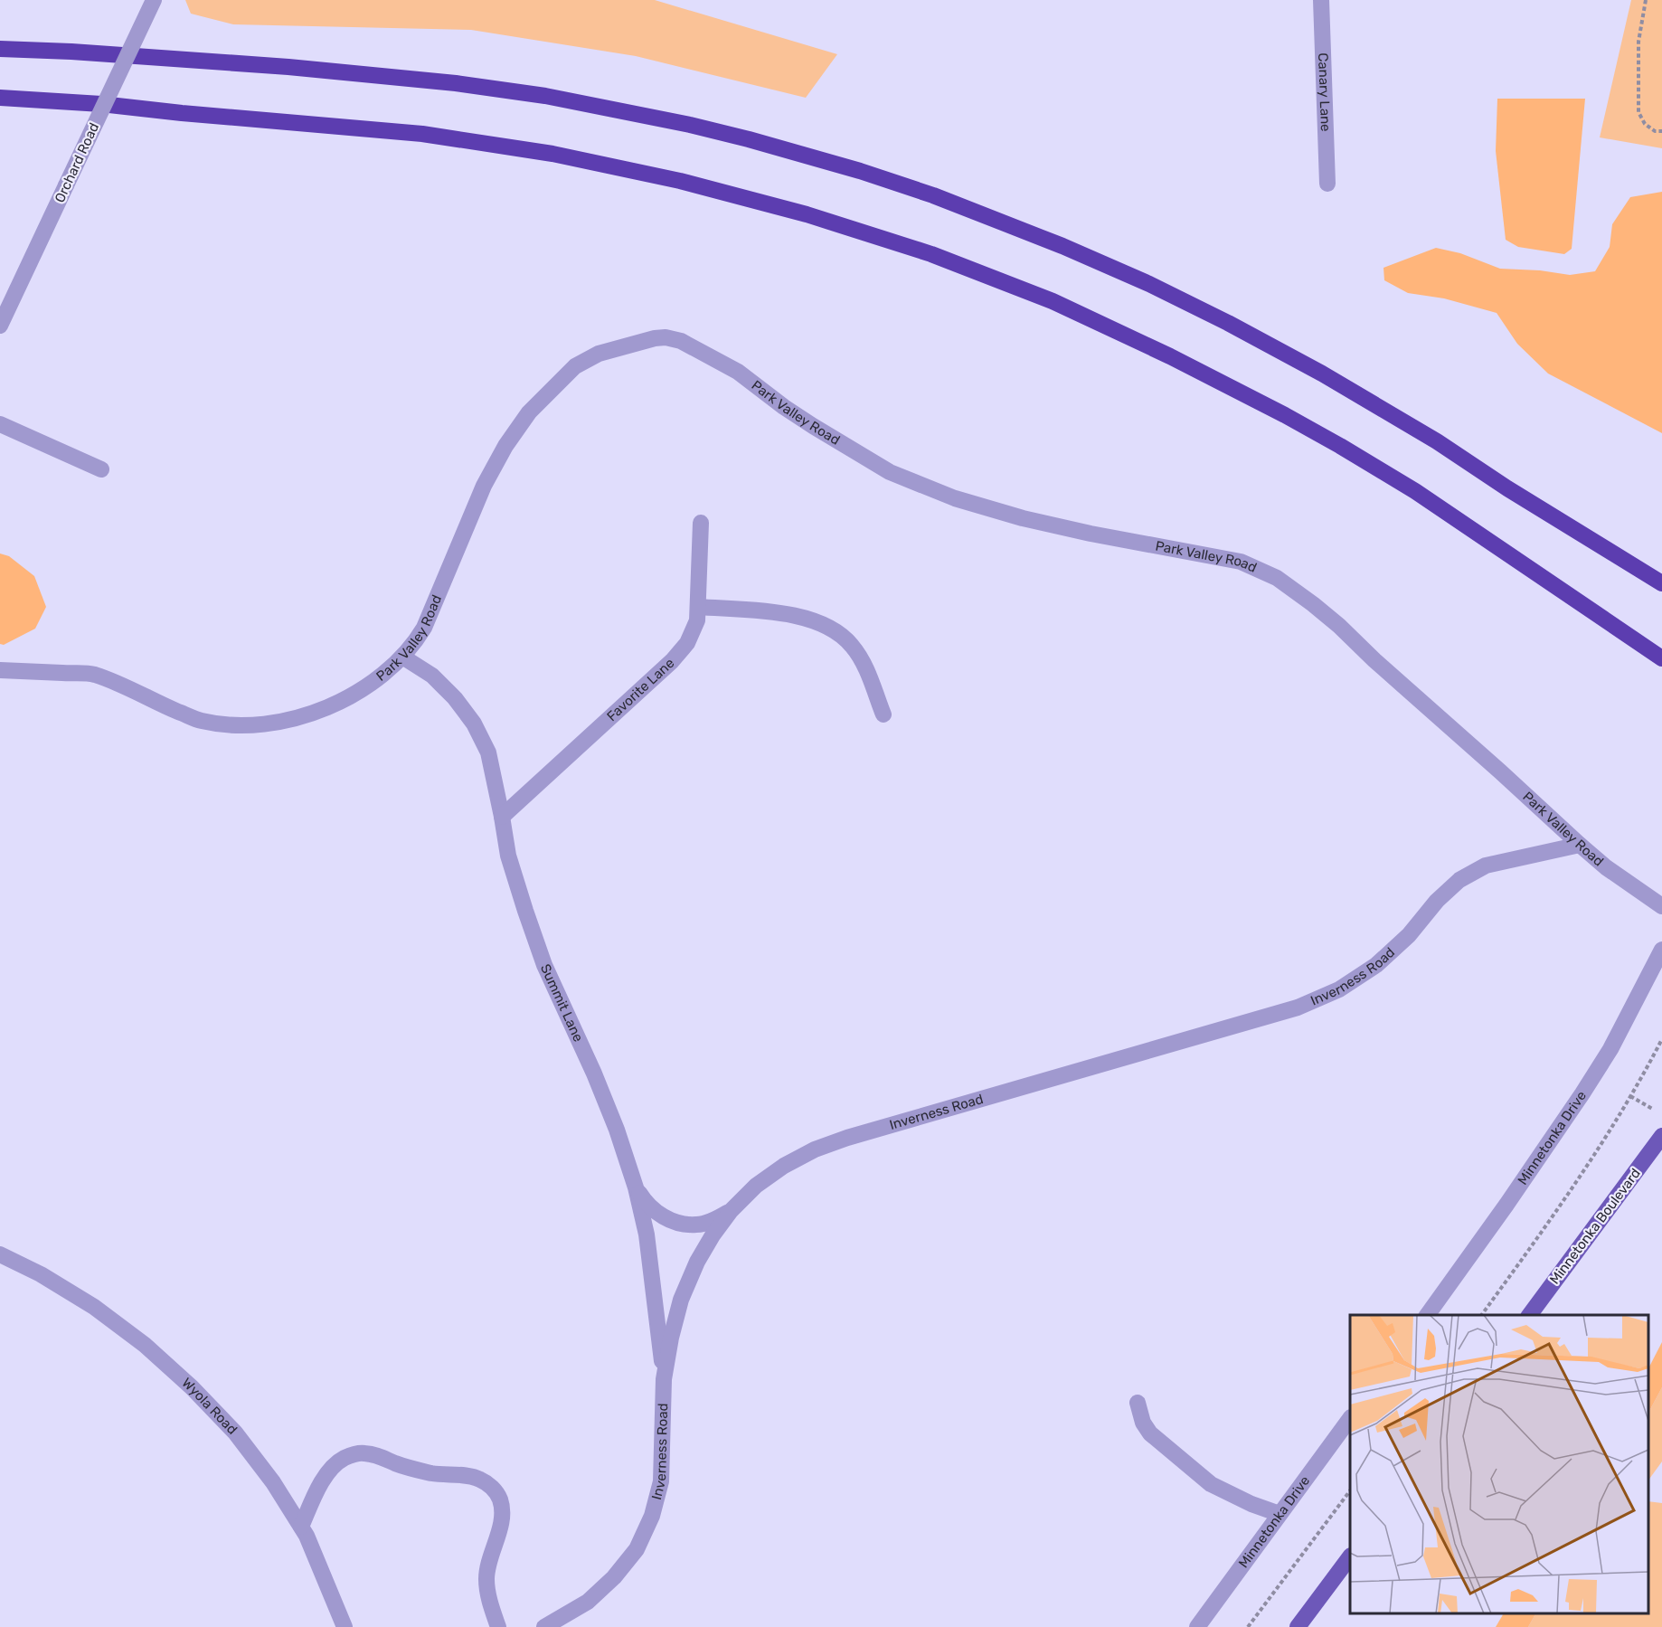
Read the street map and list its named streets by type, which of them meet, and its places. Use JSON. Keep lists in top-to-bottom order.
{
  "streets": {
    "main road": ["Minnetonka Boulevard"],
    "street": [
      "Canary Lane",
      "Orchard Road",
      "Park Valley Road",
      "Favorite Lane",
      "Inverness Road",
      "Summit Lane",
      "Minnetonka Drive",
      "Wyola Road"
    ]
  },
  "crossings": [
    ["Park Valley Road", "Inverness Road"],
    ["Park Valley Road", "Summit Lane"],
    ["Favorite Lane", "Summit Lane"],
    ["Inverness Road", "Summit Lane"]
  ]
}
